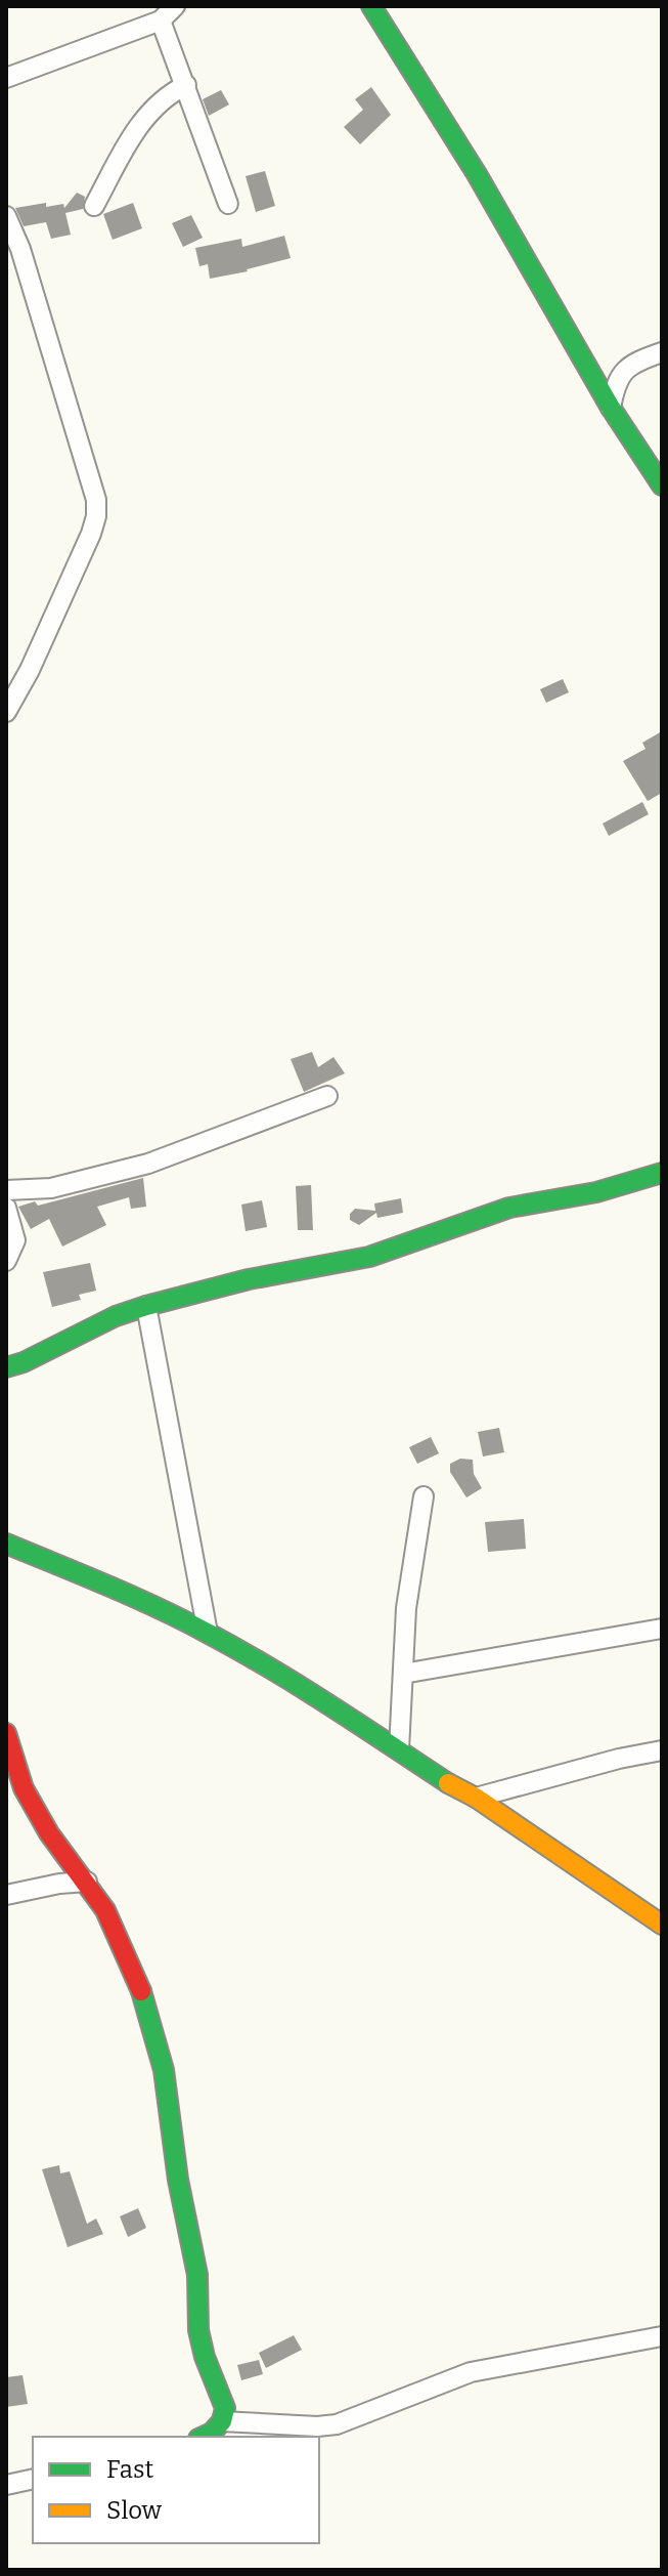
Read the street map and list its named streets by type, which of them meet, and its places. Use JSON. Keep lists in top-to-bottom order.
{
  "legend": ["Fast", "Slow"]
}
